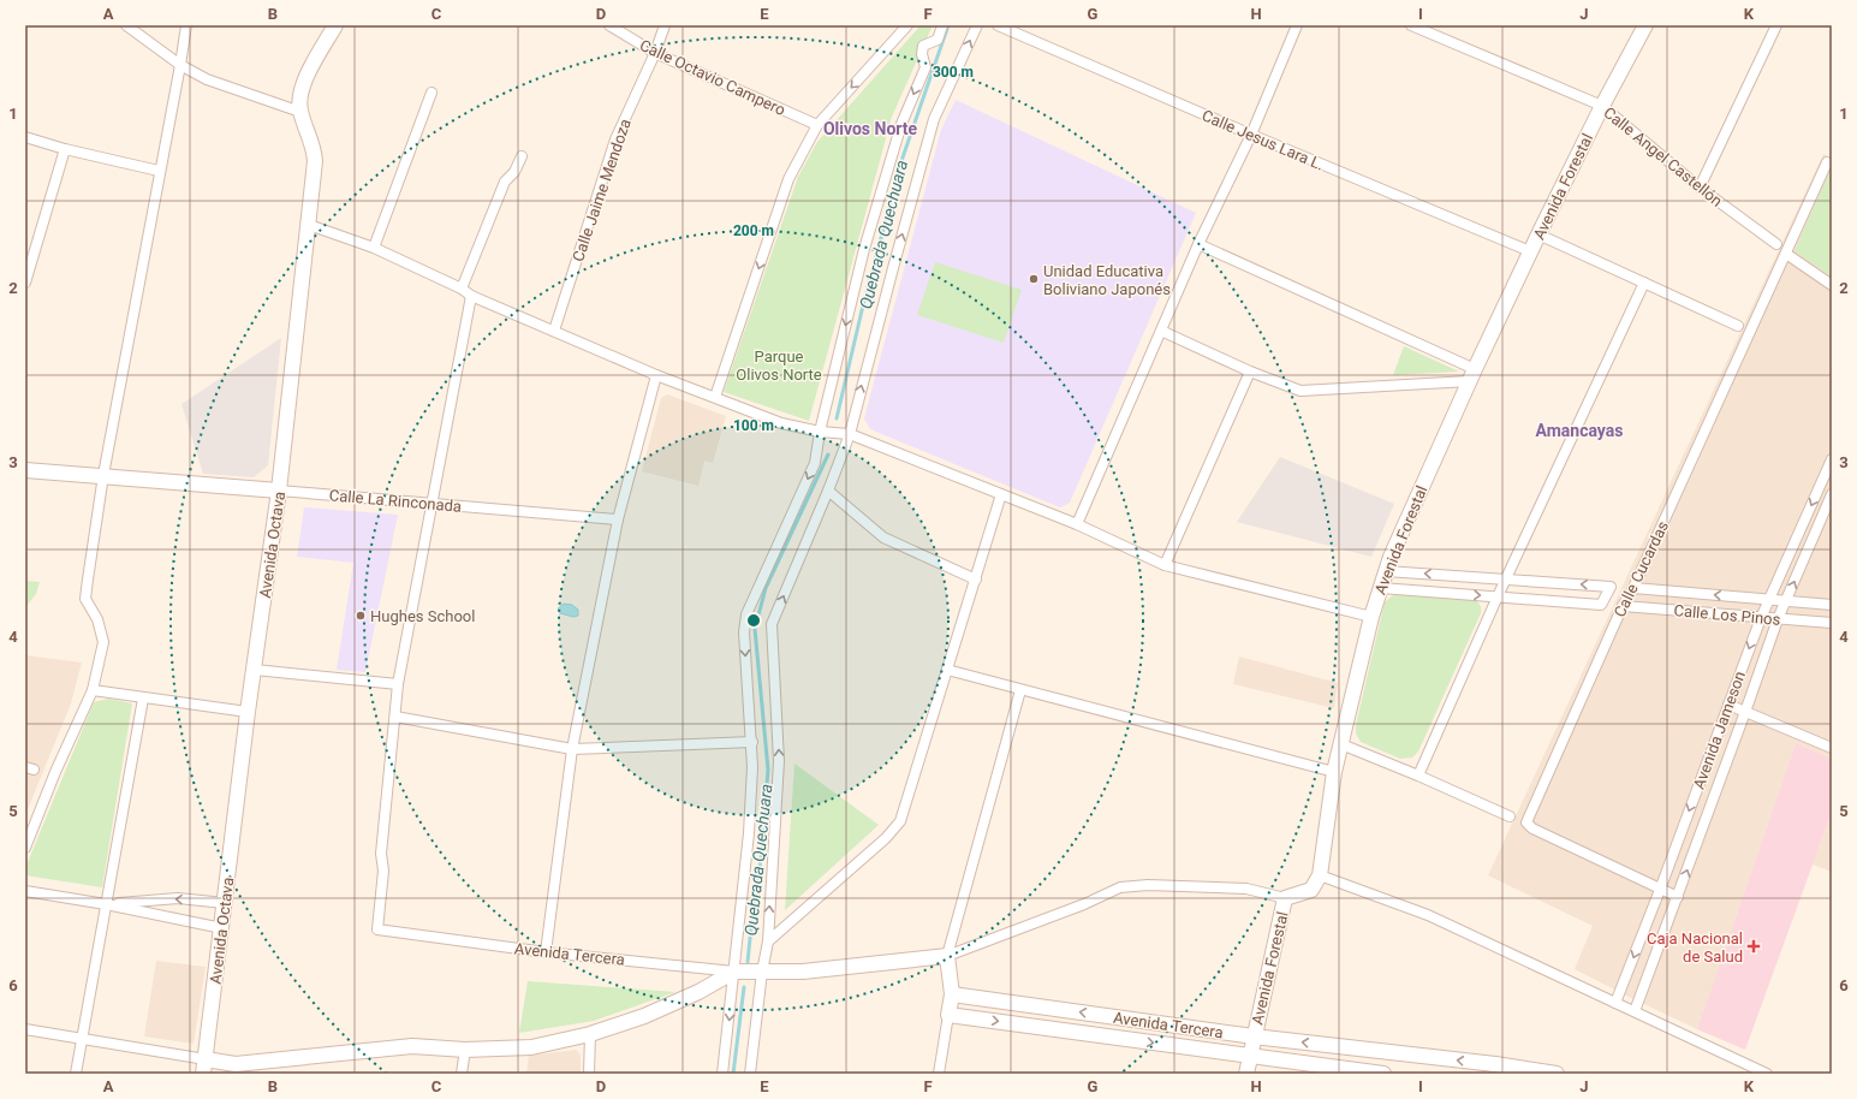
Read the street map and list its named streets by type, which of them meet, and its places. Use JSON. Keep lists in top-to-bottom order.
{
  "streets": {
    "street": [
      "Calle Octavio Campero",
      "Calle Jesus Lara L.",
      "Calle Angel Castellón",
      "Avenida Forestal",
      "Calle Jaime Mendoza",
      "Calle La Rinconada",
      "Avenida Octava",
      "Calle Cucardas",
      "Calle Los Pinos",
      "Avenida Jameson",
      "Avenida Tercera"
    ]
  },
  "crossings": [
    ["Calle Octavio Campero", "Calle Jaime Mendoza"],
    ["Calle Jesus Lara L.", "Avenida Forestal"],
    ["Calle Angel Castellón", "Avenida Forestal"],
    ["Avenida Forestal", "Avenida Tercera"],
    ["Calle La Rinconada", "Avenida Octava"],
    ["Calle Cucardas", "Calle Los Pinos"],
    ["Calle Cucardas", "Avenida Jameson"],
    ["Calle Los Pinos", "Avenida Jameson"]
  ],
  "districts": ["Olivos Norte", "Amancayas"],
  "water": ["Quebrada Quechuara"],
  "parks": ["Parque Olivos Norte"],
  "places": {
    "other": ["Unidad Educativa Boliviano Japonés", "Hughes School"],
    "health": ["Caja Nacional de Salud"]
  },
  "grid": {
    "columns": [
      "A",
      "B",
      "C",
      "D",
      "E",
      "F",
      "G",
      "H",
      "I",
      "J",
      "K"
    ],
    "rows": [
      "1",
      "2",
      "3",
      "4",
      "5",
      "6"
    ]
  },
  "rings": ["300 m", "200 m", "100 m"]
}
